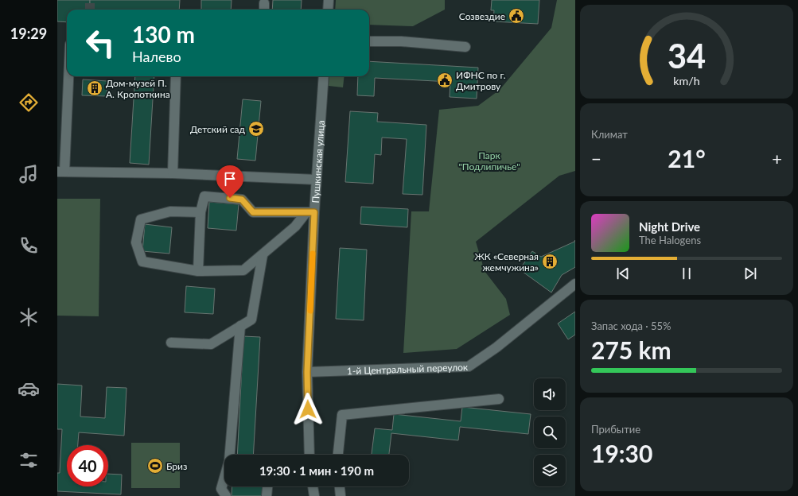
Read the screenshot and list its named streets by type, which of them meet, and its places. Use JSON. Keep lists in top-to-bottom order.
{
  "streets": {
    "street": ["Пушкинская улица", "1-й Центральный переулок"]
  },
  "crossings": [
    ["Пушкинская улица", "1-й Центральный переулок"]
  ],
  "parks": ["Парк \"Подлипичье\""],
  "places": {
    "public building": ["Созвездие", "ИФНС по г. Дмитрову"],
    "building": ["Дом-музей П. А. Кропоткина", "ЖК «Северная жемчужина»"],
    "school or university": ["Детский сад"],
    "sports": ["Бриз"]
  },
  "page": {
    "tabs": "19:29",
    "turn": ["130 m", "Налево"],
    "tile": [
      "Климат",
      ["Запас хода · 55%", "275 km"],
      ["Прибытие", "19:30"]
    ],
    "heat": ["−", "21°", "+"],
    "song": ["Night Drive", "The Halogens"],
    "limit": "40",
    "trip": "19:30 · 1 мин · 190 m",
    "gauge": ["34", "km/h"]
  }
}
